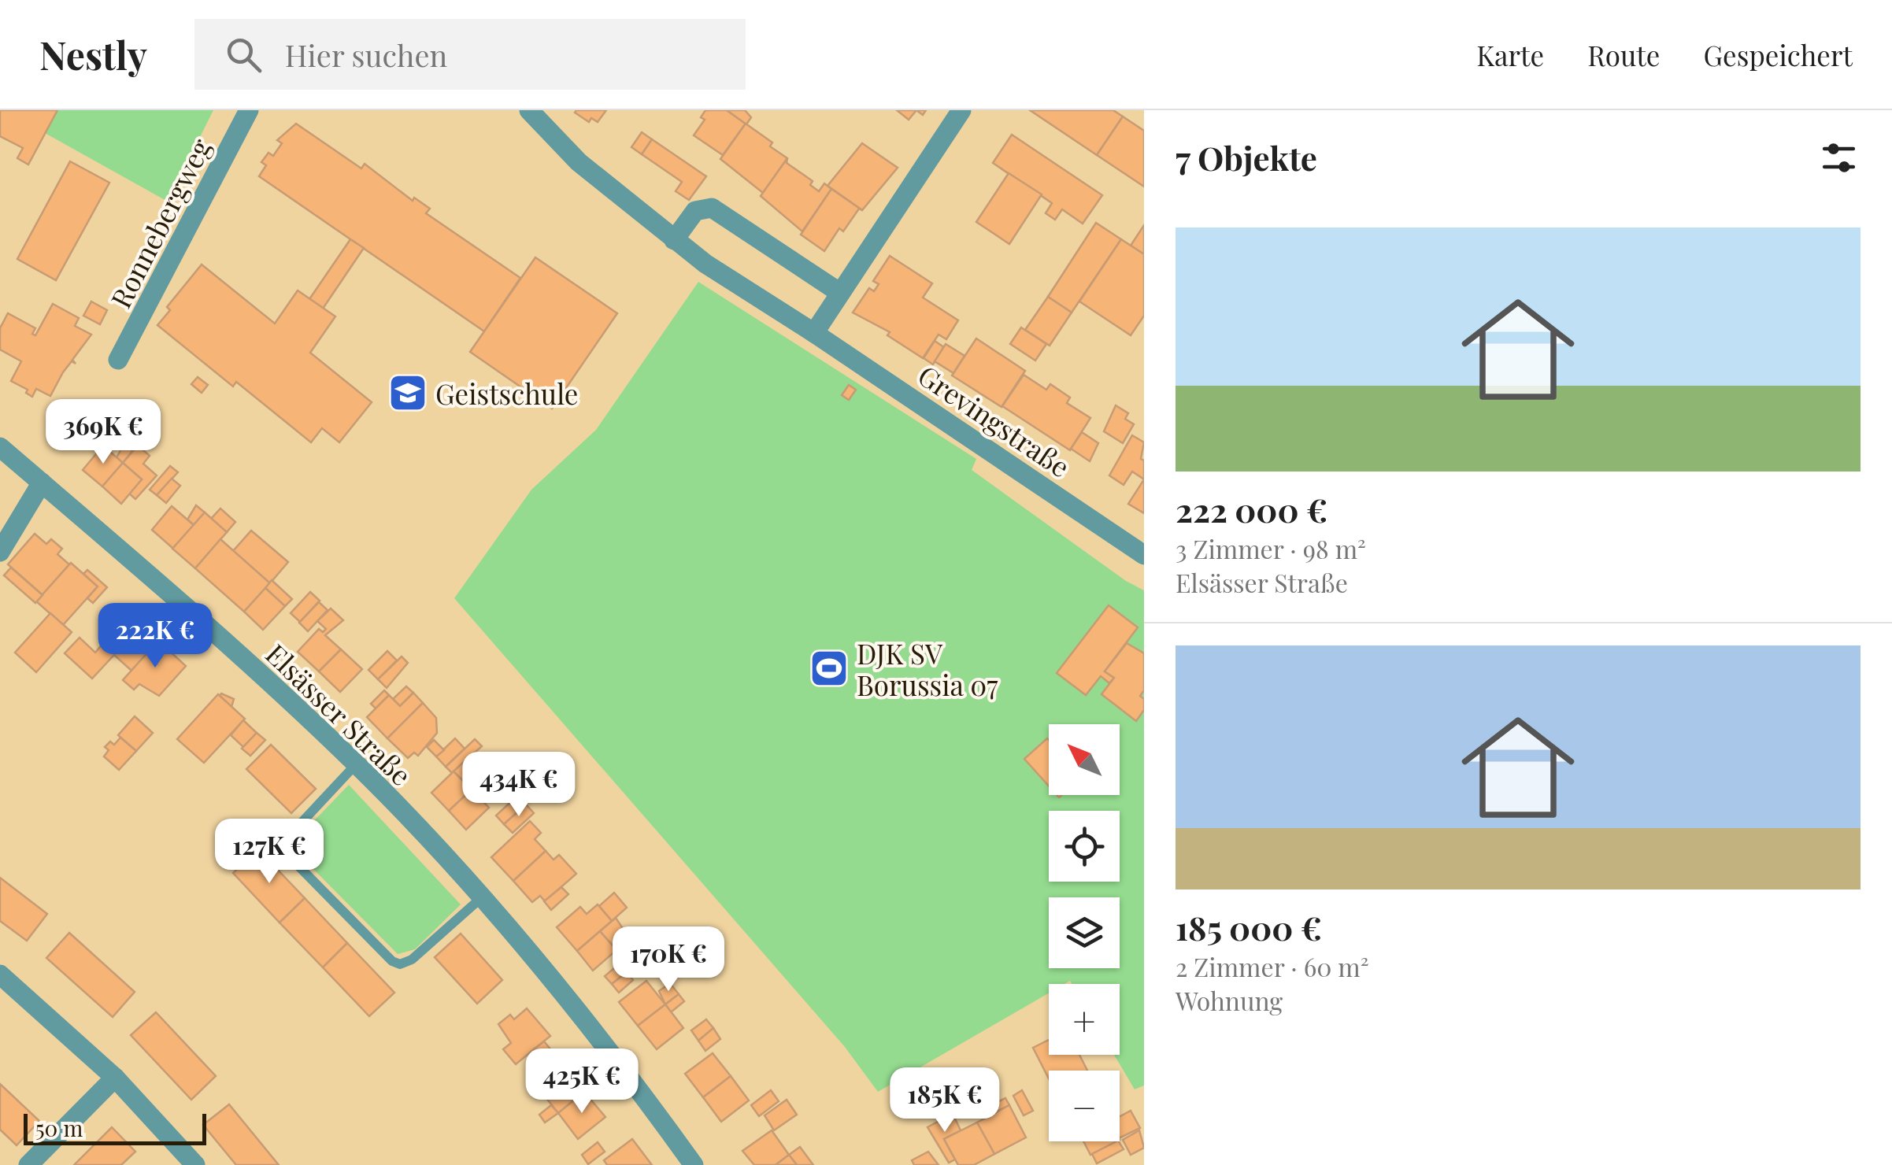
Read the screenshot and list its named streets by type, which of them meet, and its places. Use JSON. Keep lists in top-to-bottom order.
{
  "streets": {
    "street": ["Ronnebergweg", "Grevingstraße", "Elsässer Straße"]
  },
  "places": {
    "school or university": ["Geistschule"],
    "sports": ["DJK SV Borussia 07"]
  },
  "scale_bar": "50 m",
  "north": "top left",
  "page": {
    "header": "Nestly",
    "search": "Hier suchen",
    "nav": ["Karte", "Route", "Gespeichert"],
    "heading": "7 Objekte",
    "list": [
      {
        "name": "222 000 €",
        "note": "3 Zimmer · 98 m² · Elsässer Straße"
      },
      {
        "name": "185 000 €",
        "note": "2 Zimmer · 60 m² · Wohnung"
      }
    ],
    "price": [
      "369K €",
      "222K €",
      "434K €",
      "127K €",
      "170K €",
      "425K €",
      "185K €"
    ],
    "map_buttons": ["+", "−"],
    "scale": "50 m"
  }
}
